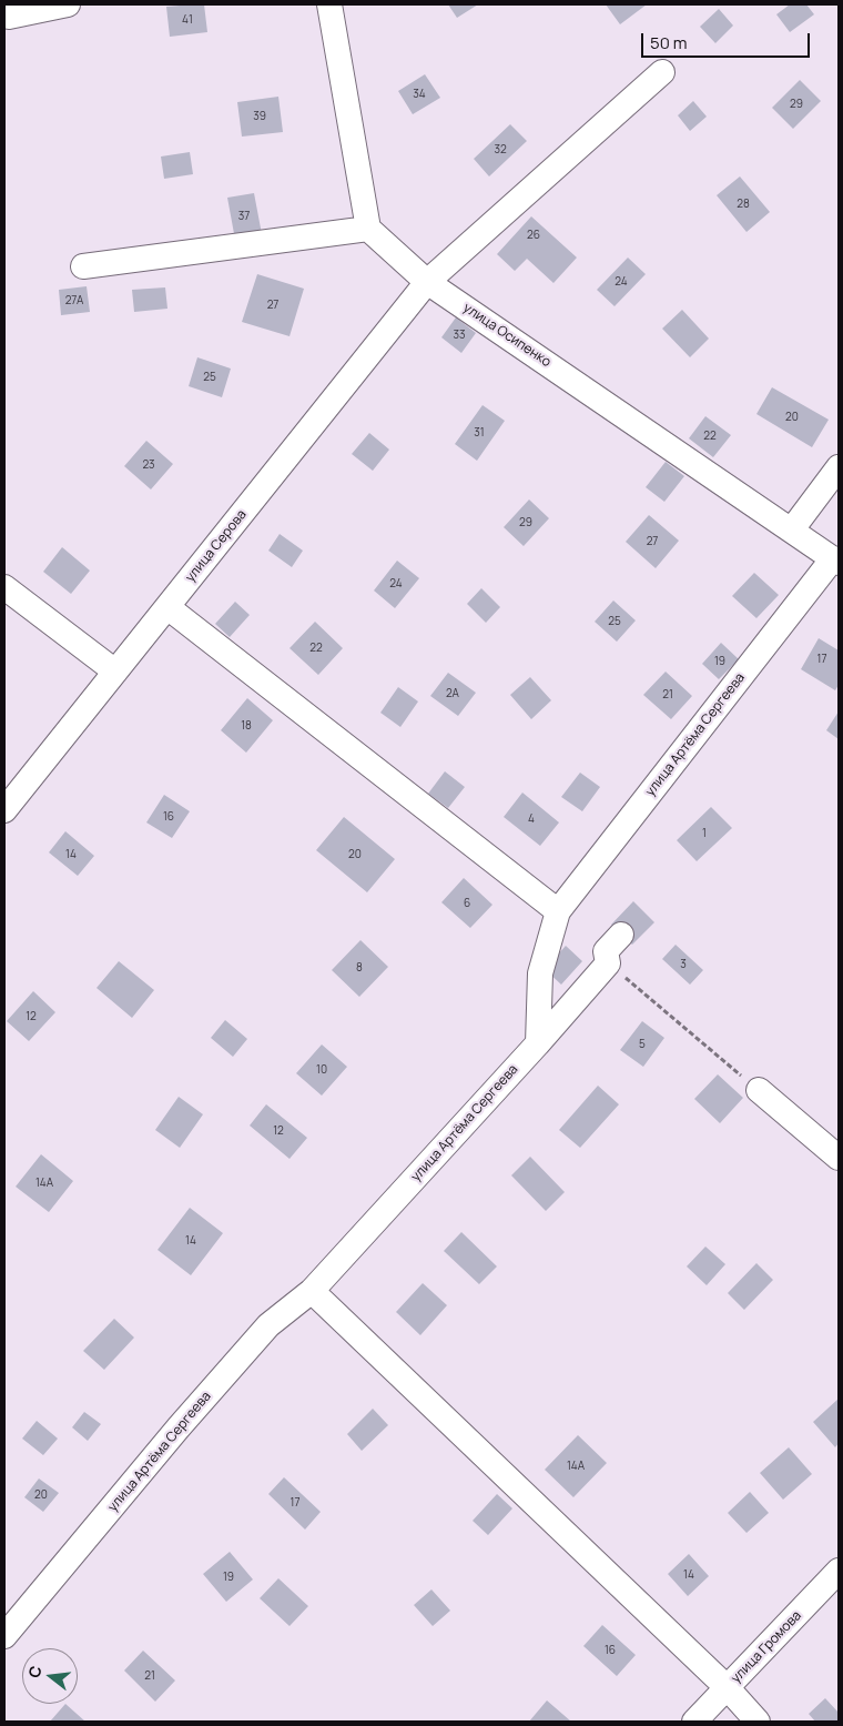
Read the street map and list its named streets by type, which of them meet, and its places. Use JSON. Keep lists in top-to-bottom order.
{
  "streets": {
    "street": [
      "улица Осипенко",
      "улица Серова",
      "улица Артёма Сергеева",
      "улица Громова"
    ]
  },
  "crossings": [
    ["улица Осипенко", "улица Серова"],
    ["улица Осипенко", "улица Артёма Сергеева"]
  ],
  "house_numbers": [
    "41",
    "34",
    "29",
    "39",
    "32",
    "28",
    "37",
    "26",
    "24",
    "27А",
    "27",
    "33",
    "25",
    "20",
    "31",
    "22",
    "23",
    "29",
    "27",
    "24",
    "25",
    "22",
    "17",
    "19",
    "2А",
    "21",
    "18",
    "16",
    "4",
    "1",
    "14",
    "20",
    "6",
    "3",
    "8",
    "12",
    "5",
    "10",
    "12",
    "14А",
    "14",
    "14А",
    "20",
    "17",
    "14",
    "19",
    "16",
    "21"
  ],
  "scale_bar": "50 m",
  "north": "left"
}
